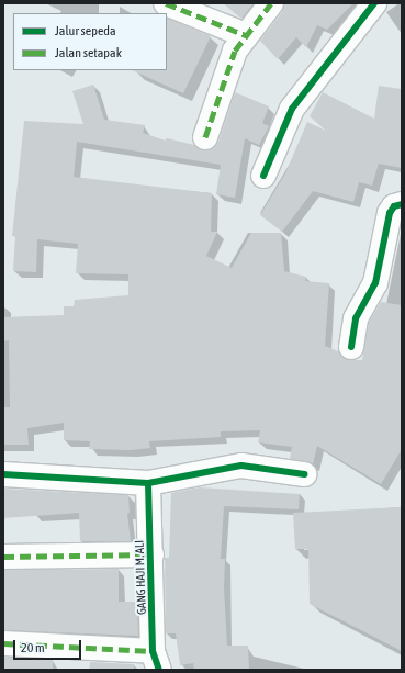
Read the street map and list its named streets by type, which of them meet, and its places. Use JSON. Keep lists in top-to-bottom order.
{
  "streets": {
    "street": ["GANG HAJI M. ALI"]
  },
  "legend": ["Jalur sepeda", "Jalan setapak"],
  "scale_bar": "20 m"
}
